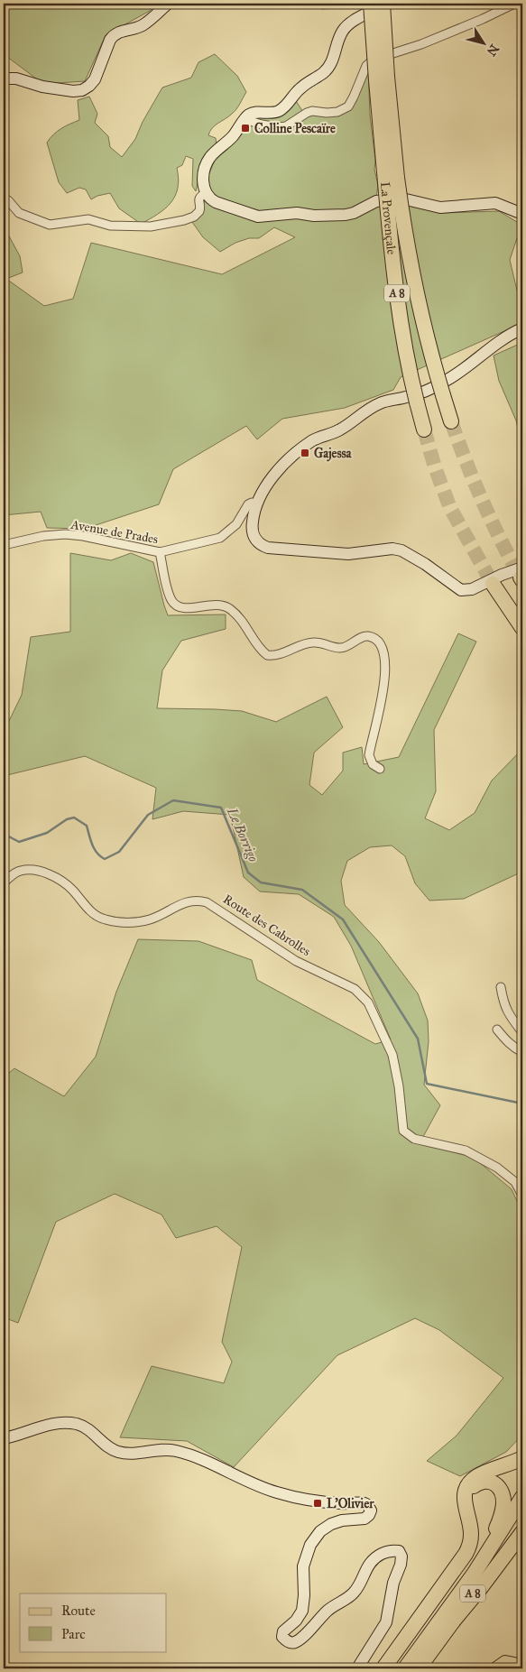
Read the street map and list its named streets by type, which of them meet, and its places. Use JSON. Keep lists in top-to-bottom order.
{
  "streets": {
    "highway": ["La Provençale", "A 8"],
    "street": ["Avenue de Prades", "Route des Cabrolles"]
  },
  "water": ["Le Borrigo"],
  "places": {
    "transit": ["Colline Pescaïre", "Gajessa", "L'Olivier"]
  },
  "legend": ["Route", "Parc"],
  "north": "bottom right"
}
